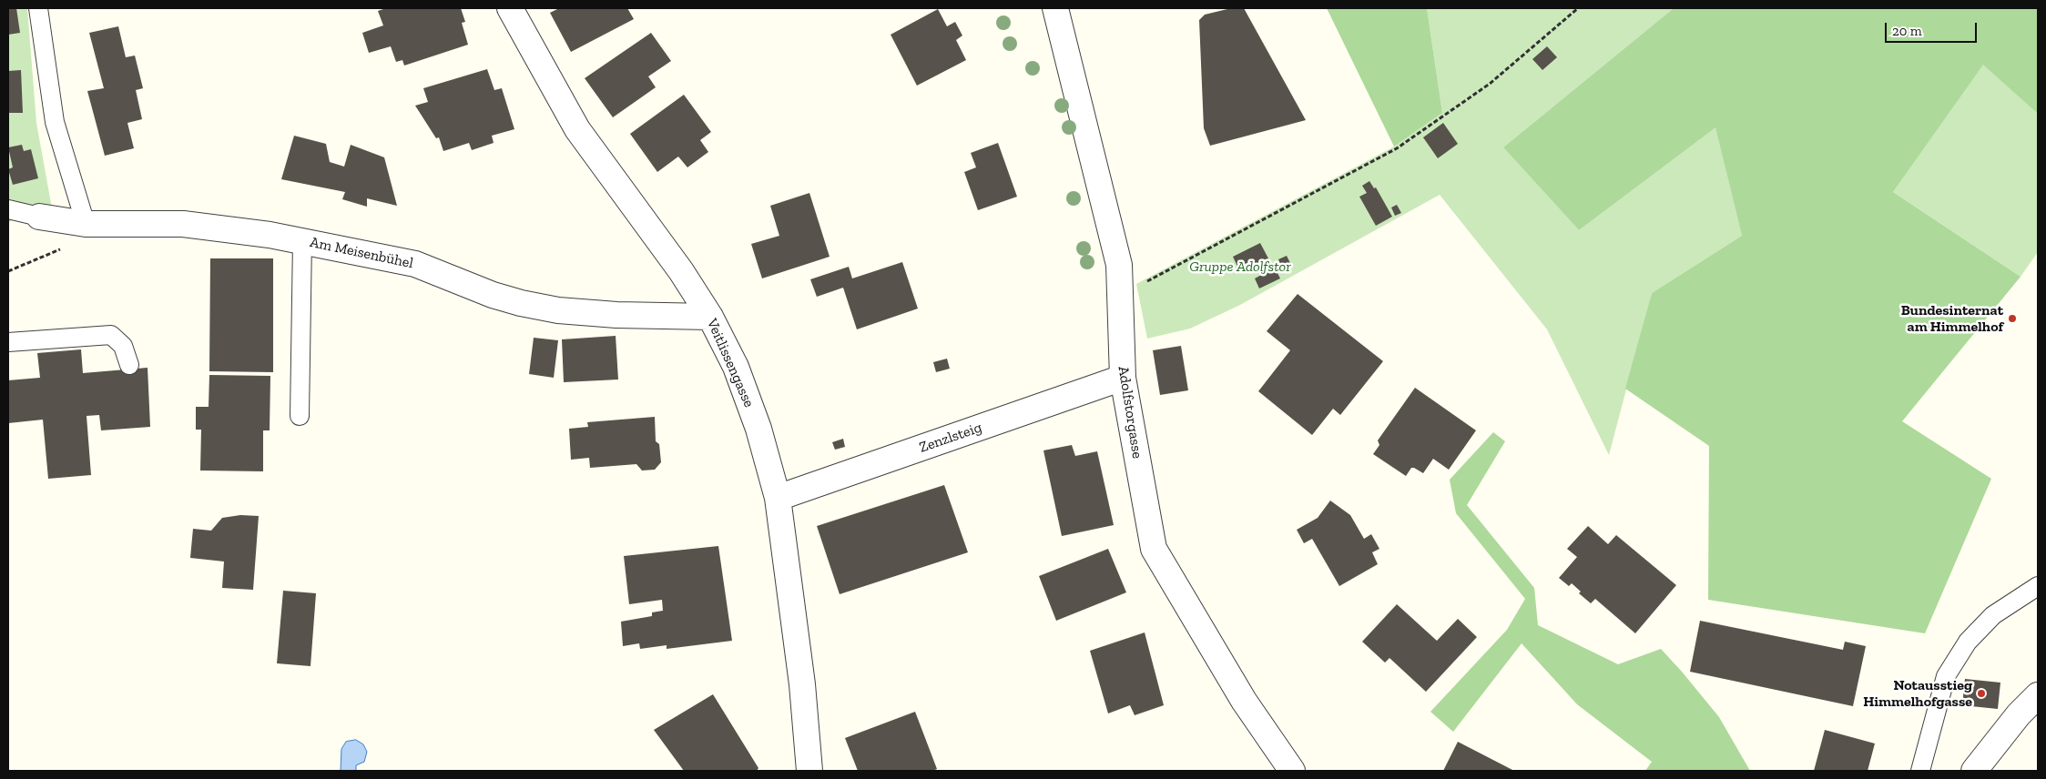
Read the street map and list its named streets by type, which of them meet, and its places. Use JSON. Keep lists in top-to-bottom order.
{
  "streets": {
    "street": [
      "Am Meisenbühel",
      "Veitlissengasse",
      "Adolfstorgasse",
      "Zenzlsteig"
    ]
  },
  "crossings": [
    ["Am Meisenbühel", "Veitlissengasse"],
    ["Veitlissengasse", "Zenzlsteig"],
    ["Adolfstorgasse", "Zenzlsteig"]
  ],
  "parks": ["Gruppe Adolfstor"],
  "places": ["Bundesinternat am Himmelhof", "Notausstieg Himmelhofgasse"],
  "scale_bar": "20 m"
}
